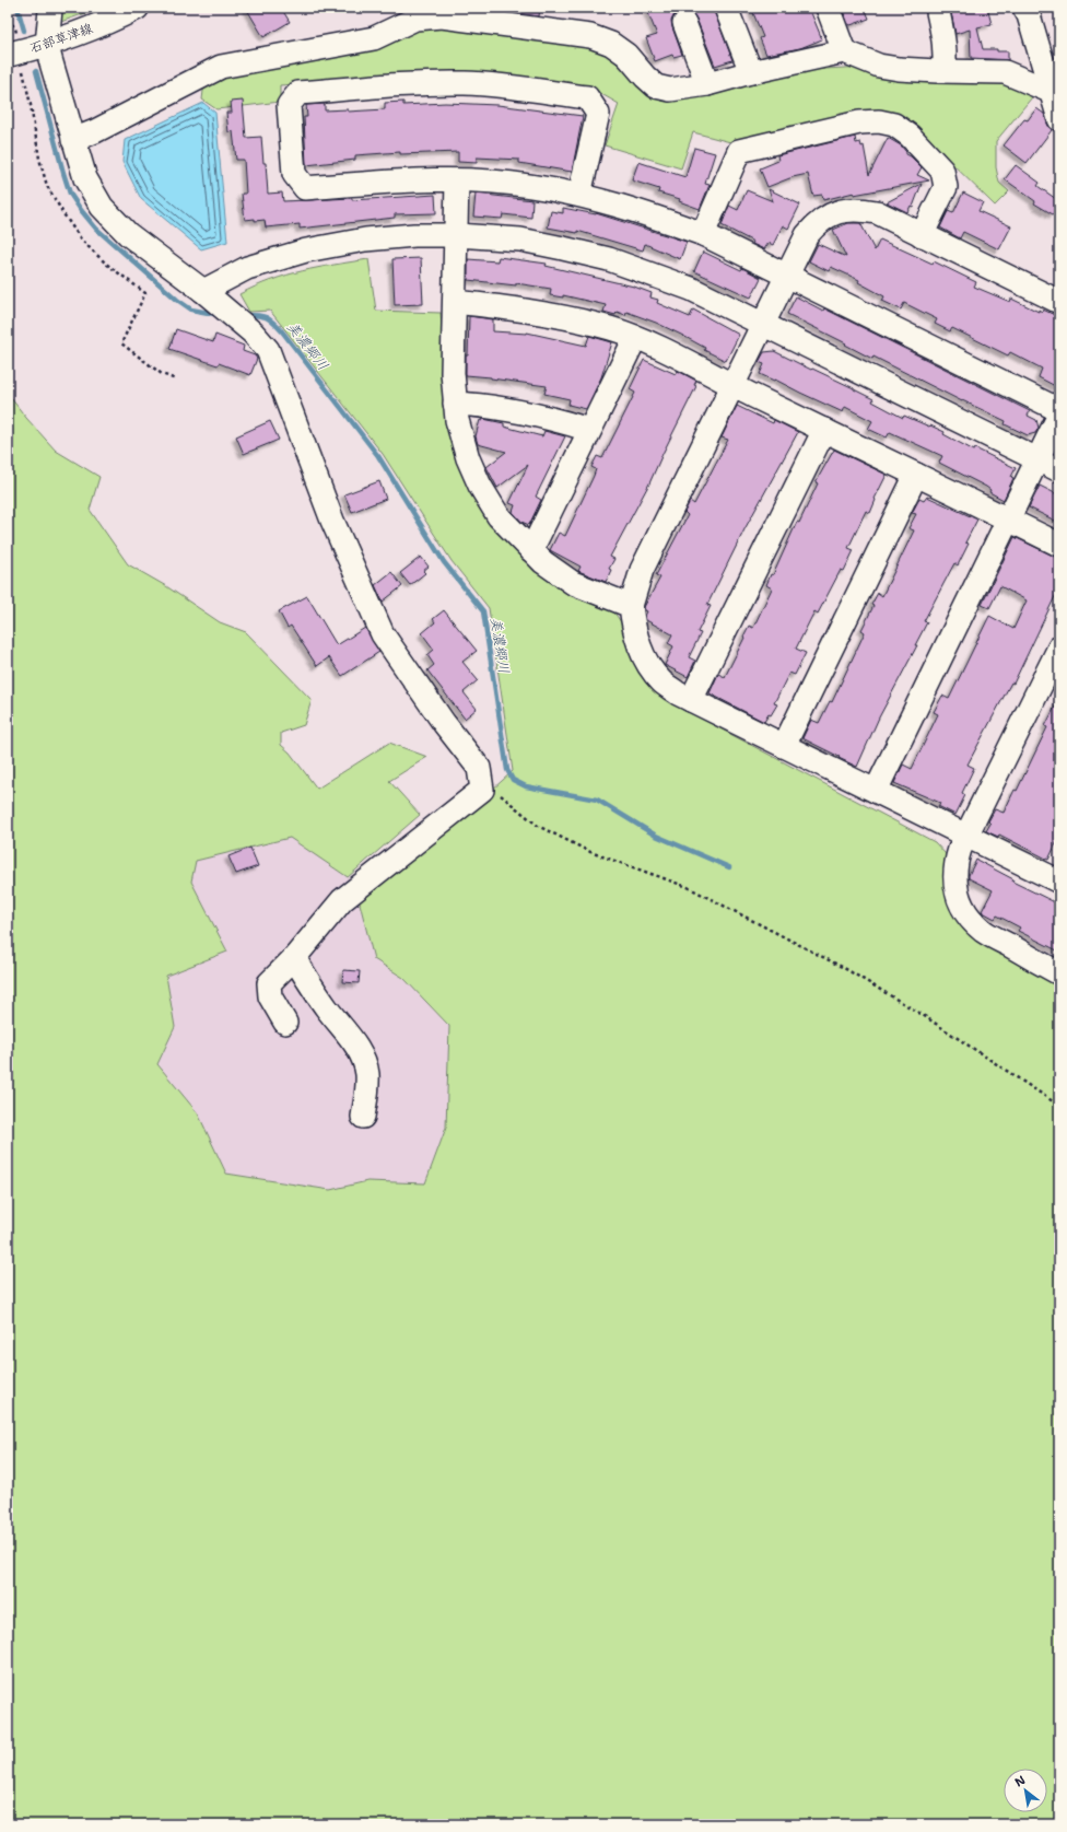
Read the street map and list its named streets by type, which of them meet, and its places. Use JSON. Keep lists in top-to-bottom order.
{
  "streets": {
    "main road": ["石部草津線"]
  },
  "water": ["美濃郷川"],
  "north": "top left"
}
